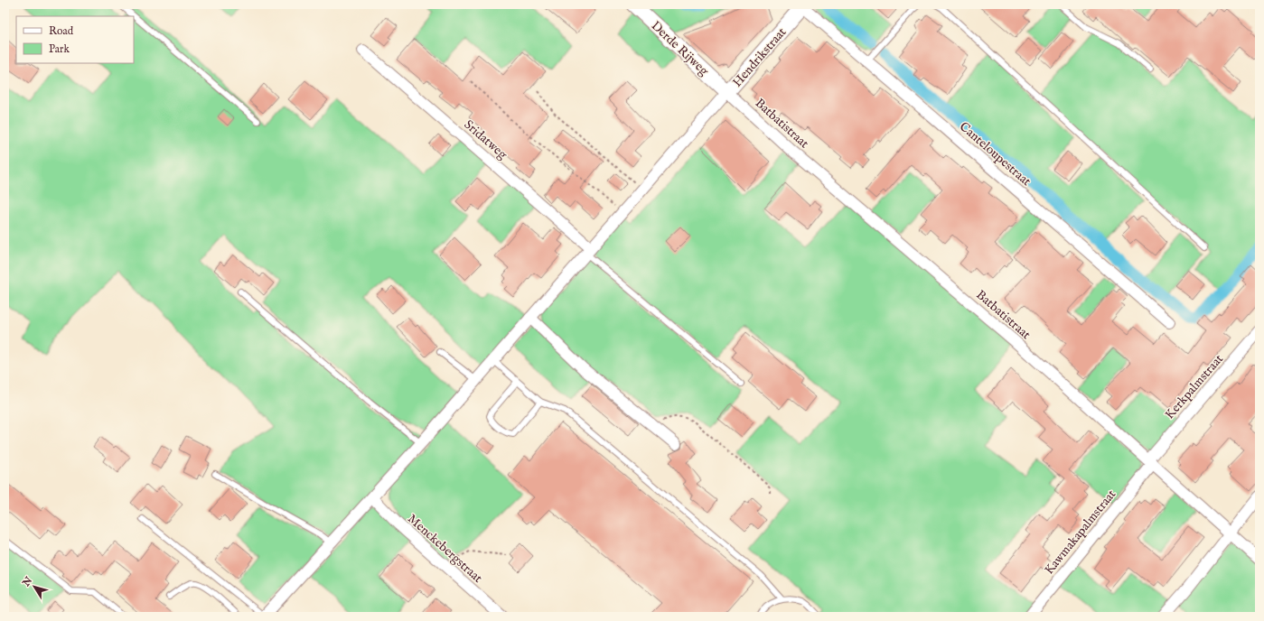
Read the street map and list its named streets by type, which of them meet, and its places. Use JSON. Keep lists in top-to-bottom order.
{
  "streets": {
    "street": [
      "Derde Rijweg",
      "Hendrikstraat",
      "Batbatistraat",
      "Sridatweg",
      "Canteloupestraat",
      "Kerkpalmstraat",
      "Kawmakapalmstraat",
      "Menckebergstraat"
    ]
  },
  "crossings": [
    ["Derde Rijweg", "Hendrikstraat"],
    ["Derde Rijweg", "Batbatistraat"],
    ["Hendrikstraat", "Batbatistraat"],
    ["Hendrikstraat", "Canteloupestraat"],
    ["Batbatistraat", "Kerkpalmstraat"],
    ["Batbatistraat", "Kawmakapalmstraat"],
    ["Kerkpalmstraat", "Kawmakapalmstraat"]
  ],
  "legend": ["Road", "Park"],
  "north": "top left"
}
